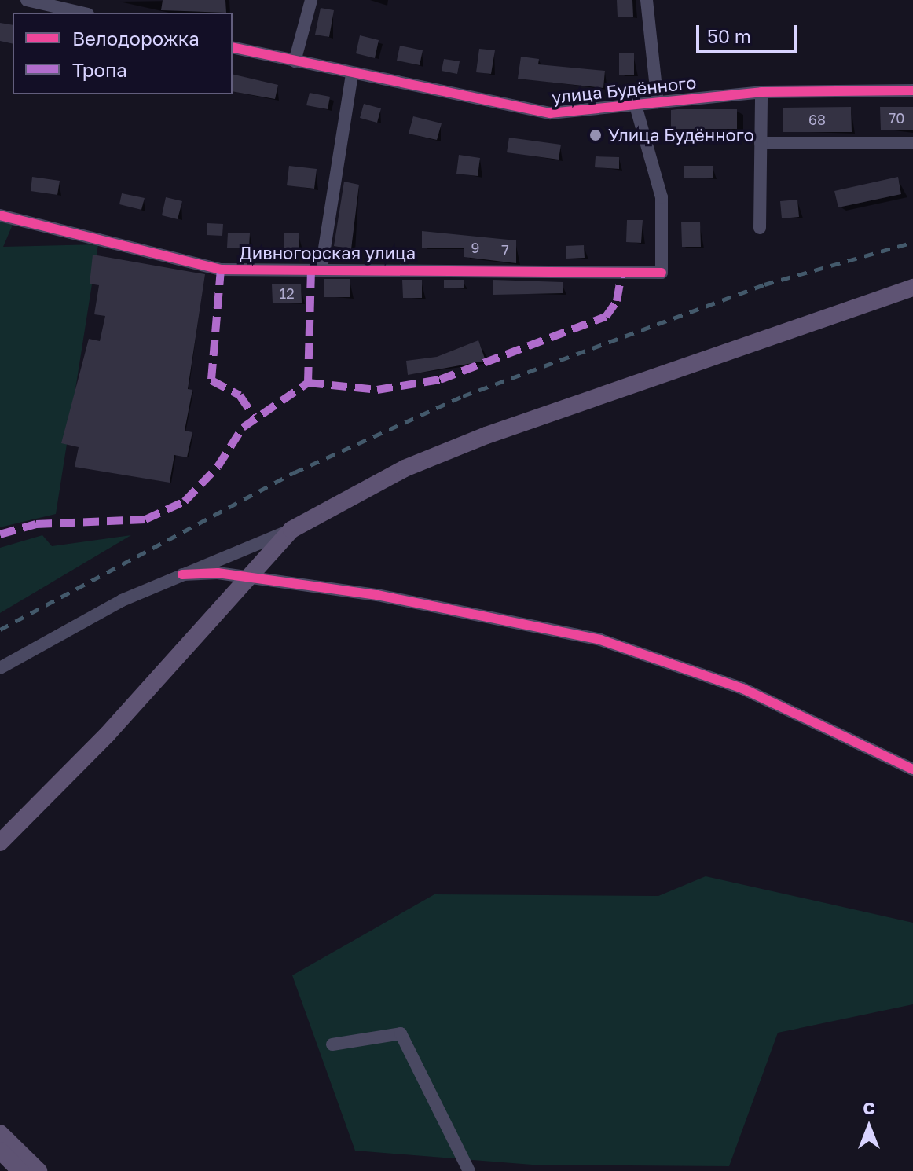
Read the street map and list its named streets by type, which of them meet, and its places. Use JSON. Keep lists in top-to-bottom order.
{
  "streets": {
    "street": ["улица Будённого", "Дивногорская улица"]
  },
  "crossings": [
    ["улица Будённого", "Дивногорская улица"]
  ],
  "places": ["Улица Будённого"],
  "house_numbers": [
    "70",
    "68",
    "9",
    "7",
    "12"
  ],
  "legend": ["Велодорожка", "Тропа"],
  "scale_bar": "50 m",
  "north": "top"
}
